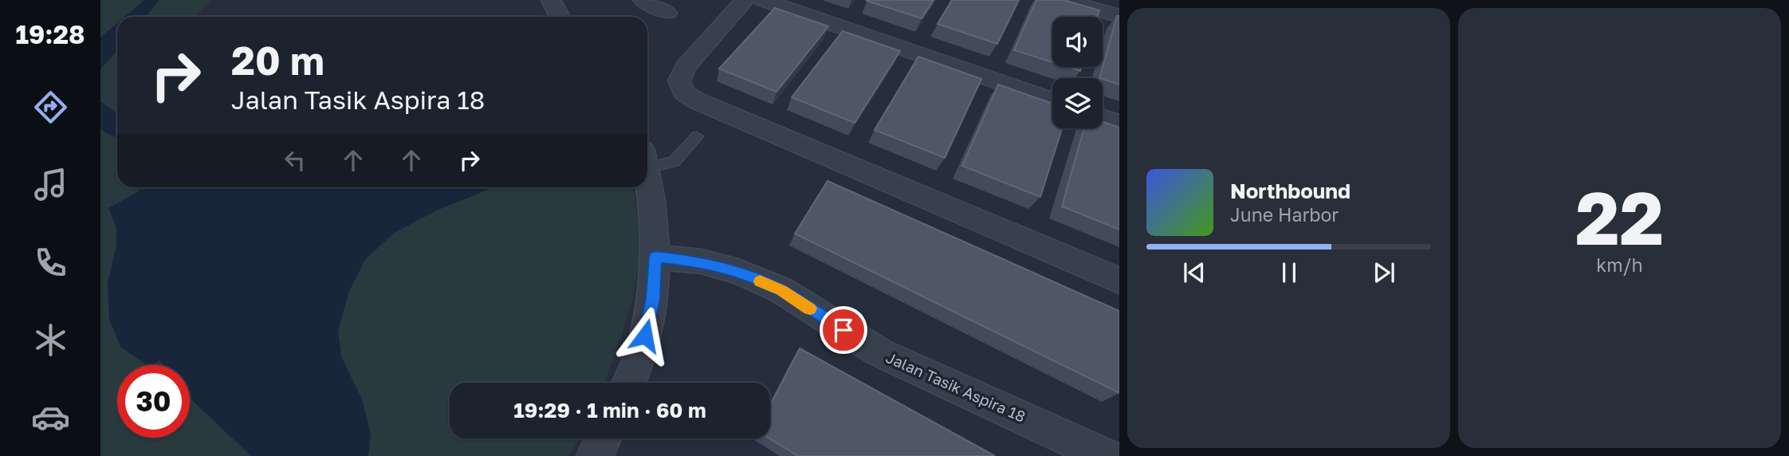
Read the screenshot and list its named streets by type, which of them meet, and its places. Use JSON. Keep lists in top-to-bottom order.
{
  "streets": {
    "street": ["Jalan Tasik Aspira 18"]
  },
  "page": {
    "tabs": "19:28",
    "tile": ["22", "km/h"],
    "turn": ["20 m", "Jalan Tasik Aspira 18"],
    "song": ["Northbound", "June Harbor"],
    "limit": "30",
    "trip": "19:29 · 1 min · 60 m"
  }
}
